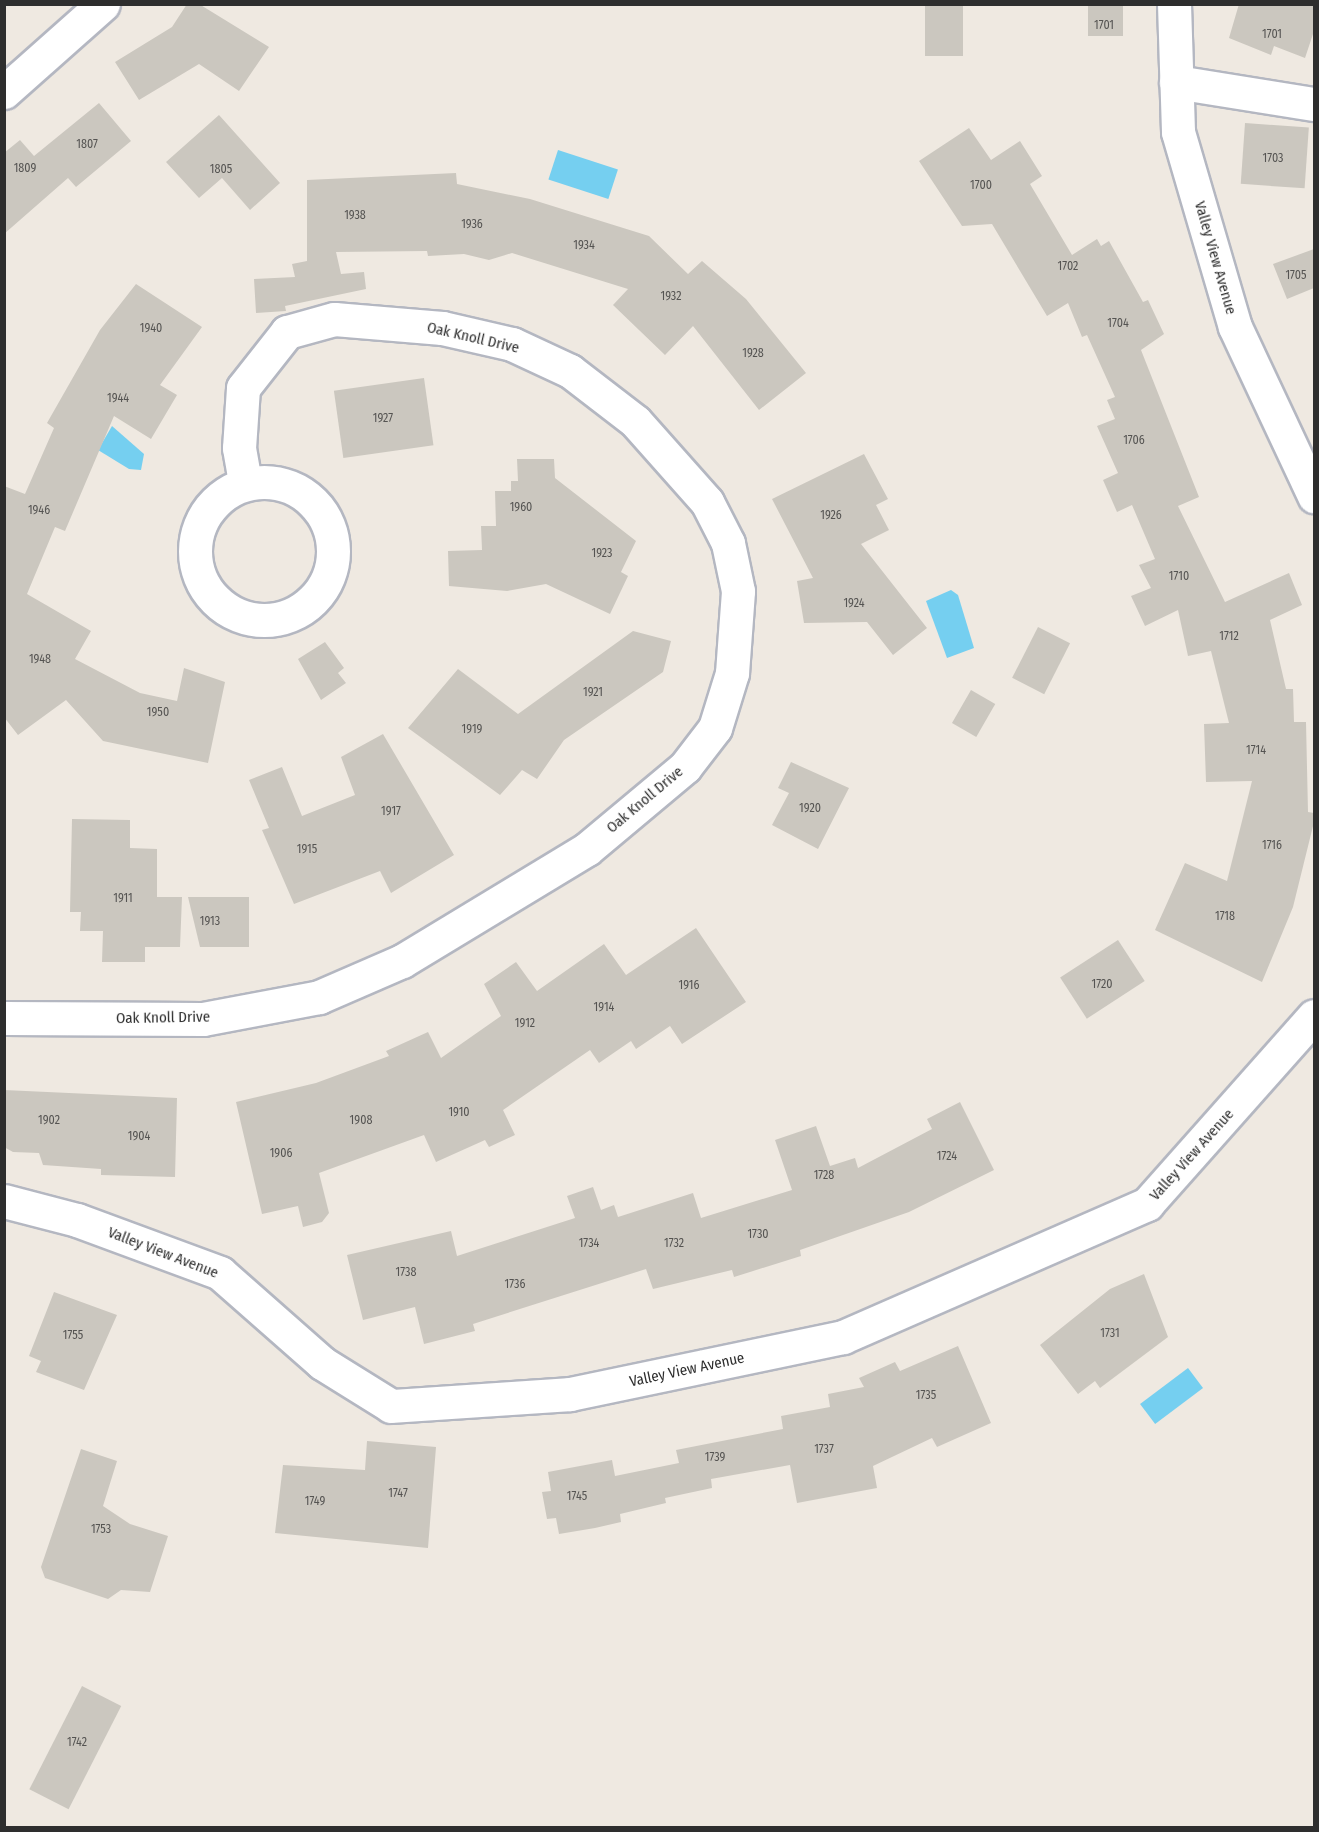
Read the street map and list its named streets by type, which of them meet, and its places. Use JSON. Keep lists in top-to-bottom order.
{
  "streets": {
    "street": ["Valley View Avenue", "Oak Knoll Drive"]
  },
  "house_numbers": [
    "1701",
    "1701",
    "1807",
    "1703",
    "1809",
    "1805",
    "1700",
    "1938",
    "1936",
    "1934",
    "1702",
    "1705",
    "1932",
    "1704",
    "1940",
    "1928",
    "1944",
    "1927",
    "1706",
    "1960",
    "1946",
    "1926",
    "1923",
    "1710",
    "1924",
    "1712",
    "1948",
    "1921",
    "1950",
    "1919",
    "1714",
    "1920",
    "1917",
    "1716",
    "1915",
    "1911",
    "1718",
    "1913",
    "1720",
    "1916",
    "1914",
    "1912",
    "1910",
    "1902",
    "1908",
    "1904",
    "1906",
    "1724",
    "1728",
    "1730",
    "1734",
    "1732",
    "1738",
    "1736",
    "1731",
    "1755",
    "1735",
    "1737",
    "1739",
    "1747",
    "1745",
    "1749",
    "1753",
    "1742"
  ]
}
